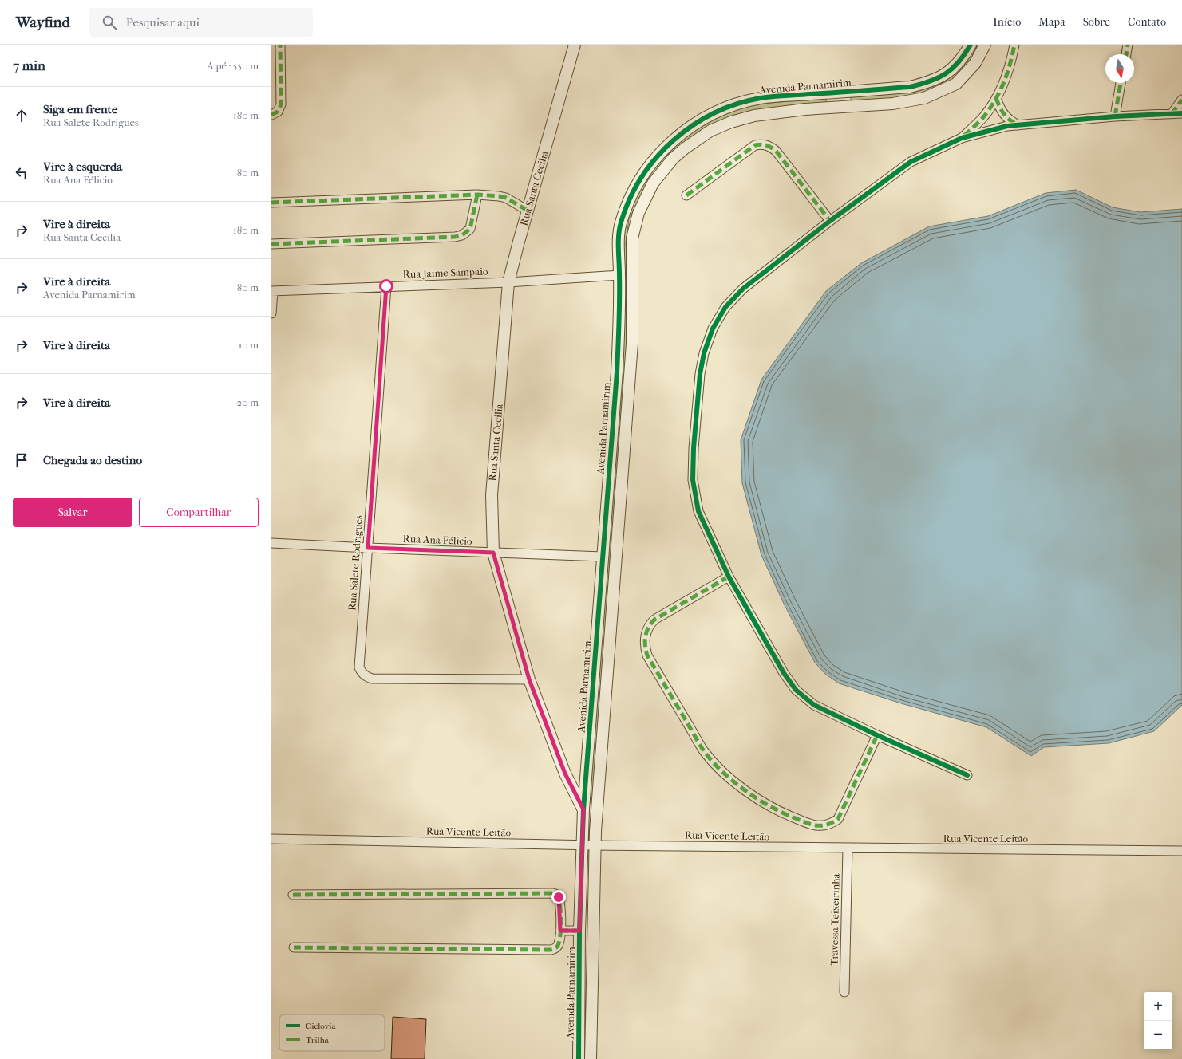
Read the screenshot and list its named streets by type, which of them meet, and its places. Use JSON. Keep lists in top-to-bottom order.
{
  "streets": {
    "street": [
      "Avenida Parnamirim",
      "Rua Santa Cecilia",
      "Rua Jaime Sampaio",
      "Rua Ana Félicio",
      "Rua Salete Rodrigues",
      "Rua Vicente Leitão",
      "Travessa Teixeirinha"
    ]
  },
  "crossings": [
    ["Avenida Parnamirim", "Rua Santa Cecilia"],
    ["Avenida Parnamirim", "Rua Jaime Sampaio"],
    ["Avenida Parnamirim", "Rua Ana Félicio"],
    ["Avenida Parnamirim", "Rua Vicente Leitão"],
    ["Rua Santa Cecilia", "Rua Jaime Sampaio"],
    ["Rua Santa Cecilia", "Rua Ana Félicio"],
    ["Rua Santa Cecilia", "Rua Salete Rodrigues"],
    ["Rua Jaime Sampaio", "Rua Salete Rodrigues"],
    ["Rua Ana Félicio", "Rua Salete Rodrigues"],
    ["Rua Vicente Leitão", "Travessa Teixeirinha"]
  ],
  "legend": ["Ciclovia", "Trilha"],
  "north": "bottom",
  "page": {
    "header": "Wayfind",
    "search": "Pesquisar aqui",
    "nav": [
      "Início",
      "Mapa",
      "Sobre",
      "Contato"
    ],
    "heading": ["7 min", "A pé · 550 m"],
    "list": [
      ["Siga em frente", "Rua Salete Rodrigues", "180 m"],
      ["Vire à esquerda", "Rua Ana Félicio", "80 m"],
      ["Vire à direita", "Rua Santa Cecilia", "180 m"],
      ["Vire à direita", "Avenida Parnamirim", "80 m"],
      ["Vire à direita", "10 m"],
      ["Vire à direita", "20 m"],
      "Chegada ao destino"
    ],
    "buttons": ["Salvar", "Compartilhar"],
    "map_buttons": ["+", "−"]
  }
}
